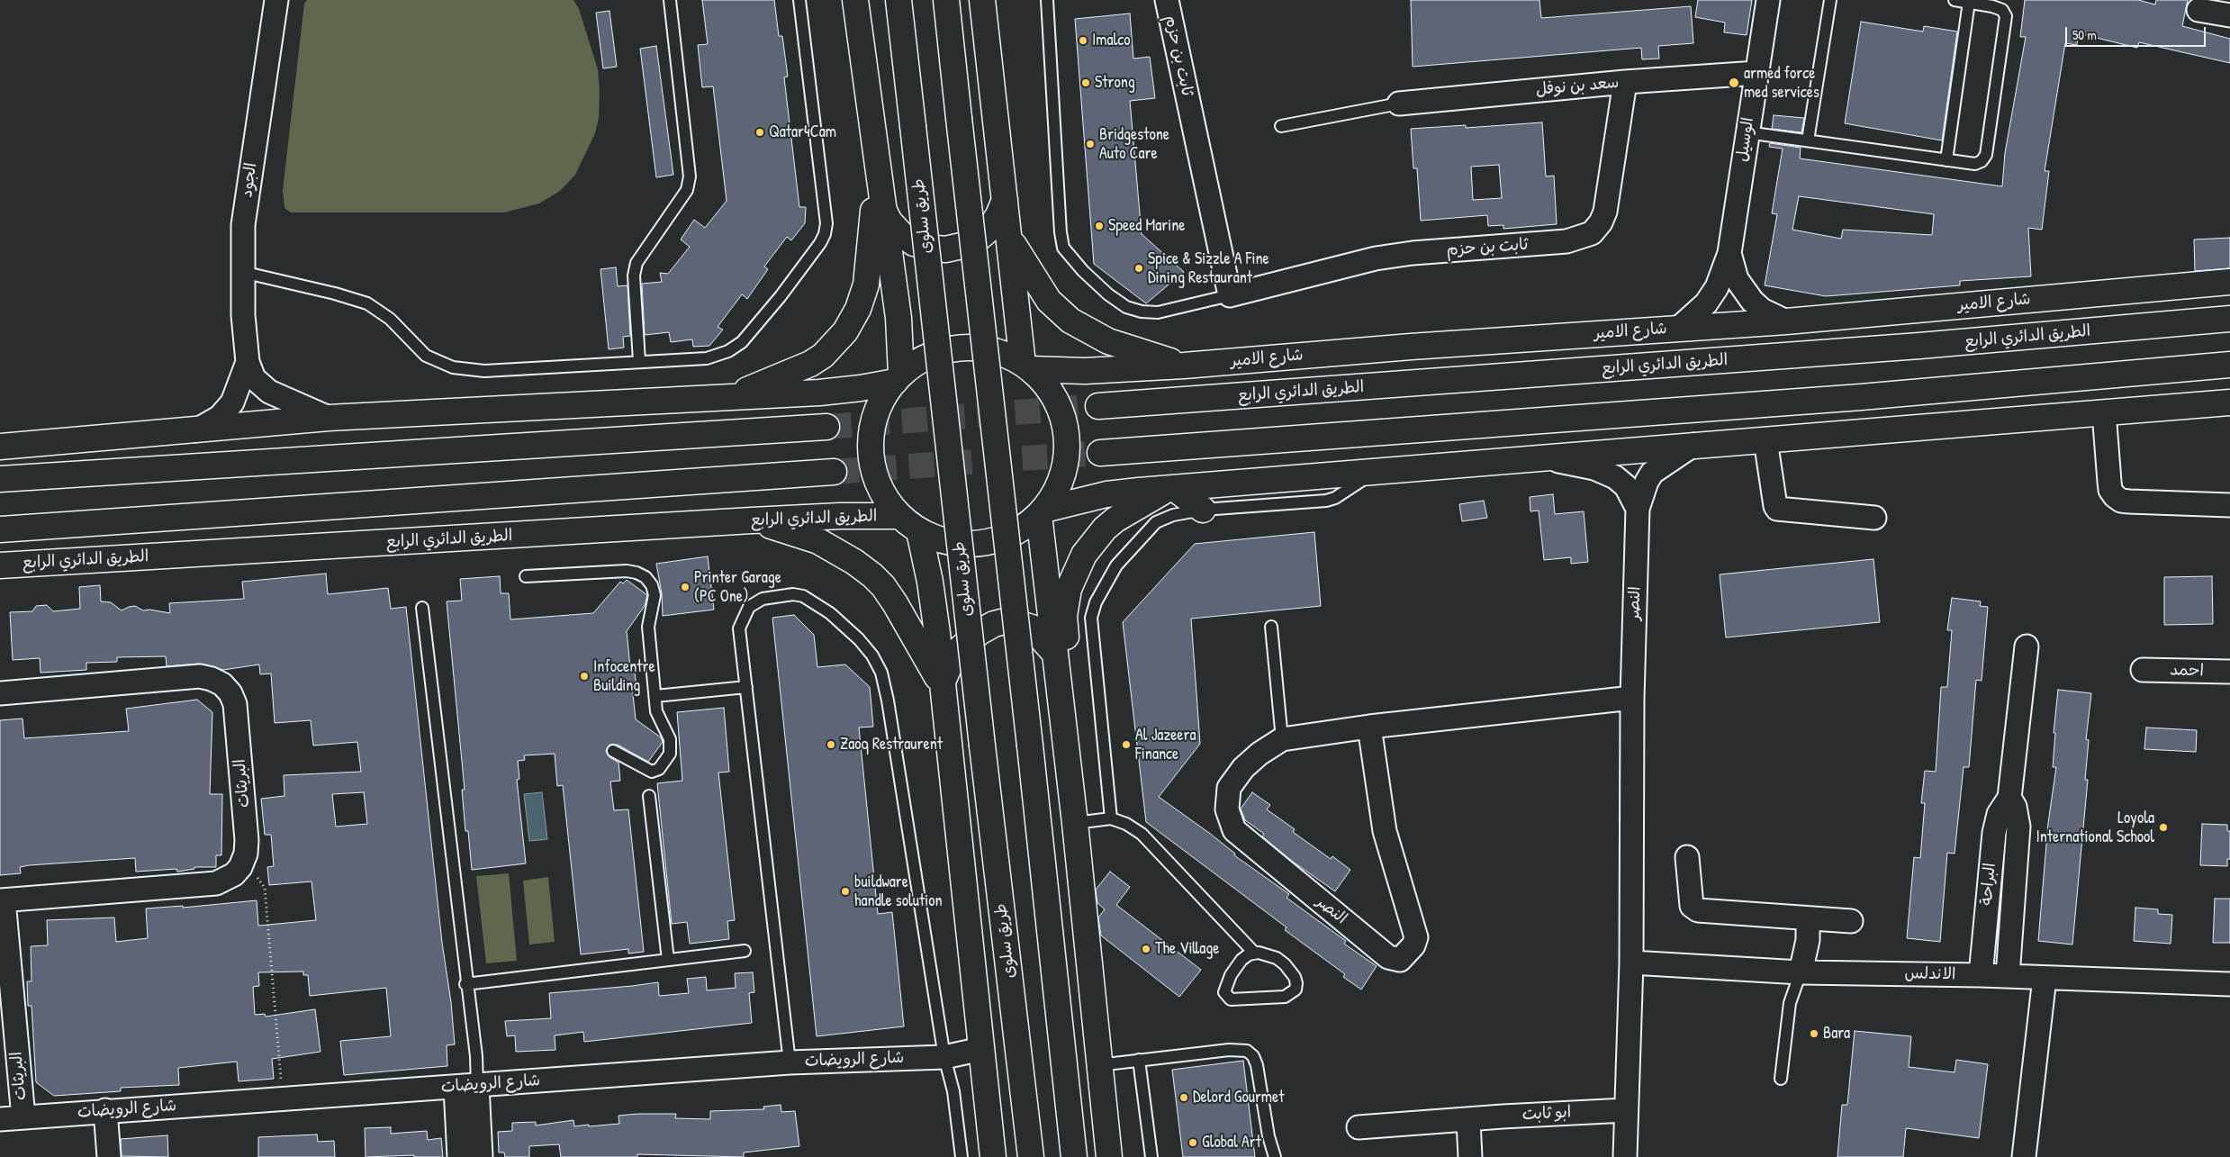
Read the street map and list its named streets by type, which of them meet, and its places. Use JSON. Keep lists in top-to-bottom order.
{
  "streets": {
    "main road": ["طريق سلوى", "شارع الامير", "الطريق الدائري الرابع"],
    "street": [
      "ثابت بن حزم",
      "سعد بن نوفل",
      "الوسيل",
      "الجود",
      "النصر",
      "احمد",
      "البريثات",
      "البراحة",
      "الاندلس",
      "شارع الرويضات",
      "ابو ثابت"
    ]
  },
  "crossings": [
    ["ثابت بن حزم", "سعد بن نوفل"],
    ["سعد بن نوفل", "الوسيل"],
    ["الوسيل", "شارع الامير"],
    ["طريق سلوى", "شارع الرويضات"],
    ["النصر", "الاندلس"],
    ["النصر", "ابو ثابت"],
    ["البريثات", "شارع الرويضات"],
    ["البراحة", "الاندلس"]
  ],
  "places": [
    "Imalco",
    "Strong",
    "armed force med services",
    "Qatar4Cam",
    "Bridgestone Auto Care",
    "Speed Marine",
    "Spice & Sizzle A Fine Dining Restaurant",
    "Printer Garage (PC One)",
    "Infocentre Building",
    "Zaoq Restraurent",
    "Al Jazeera Finance",
    "Loyola International School",
    "buildware handle solution",
    "The Village",
    "Bara",
    "Delord Gourmet",
    "Global Art"
  ],
  "scale_bar": "50 m"
}
